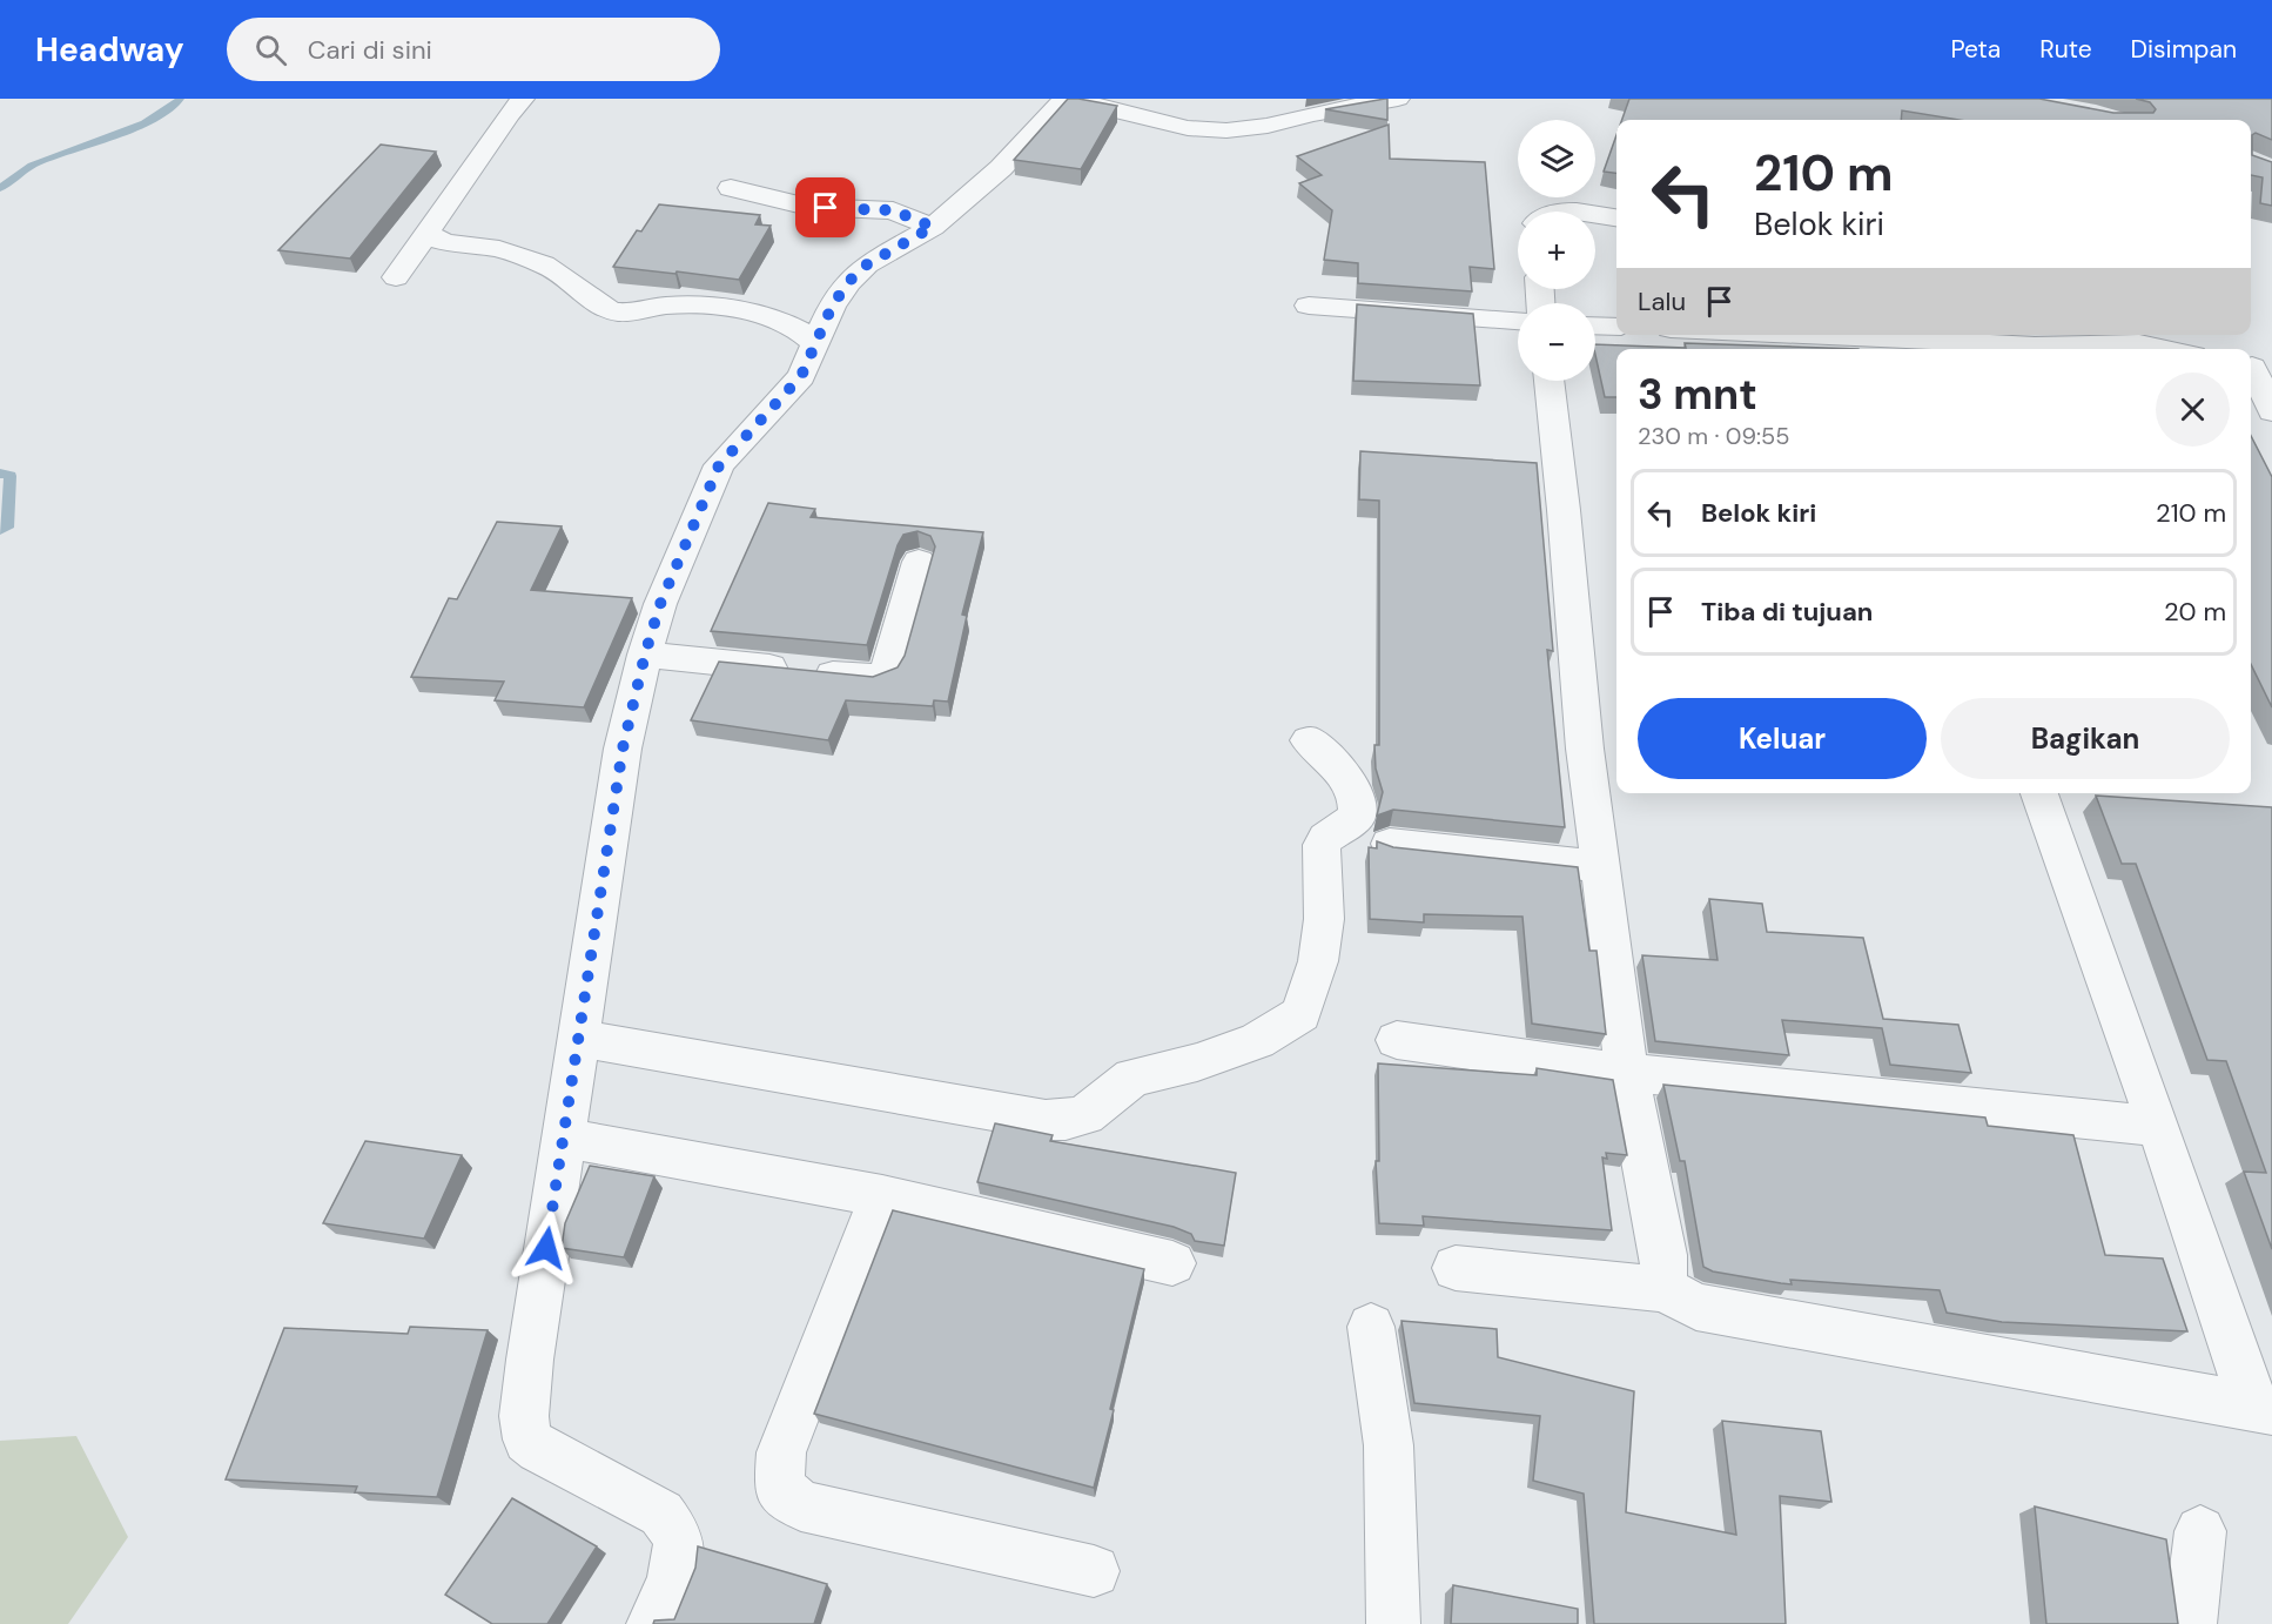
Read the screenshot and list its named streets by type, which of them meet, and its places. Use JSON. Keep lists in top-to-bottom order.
{
  "page": {
    "header": "Headway",
    "search": "Cari di sini",
    "nav": ["Peta", "Rute", "Disimpan"],
    "map_buttons": ["+", "−"],
    "turn": ["210 m", "Belok kiri"],
    "then": "Lalu",
    "heading": ["3 mnt", "230 m · 09:55"],
    "list": [
      {
        "name": "Belok kiri",
        "value": "210 m"
      },
      {
        "name": "Tiba di tujuan",
        "value": "20 m"
      }
    ],
    "buttons": ["Keluar", "Bagikan"]
  }
}
